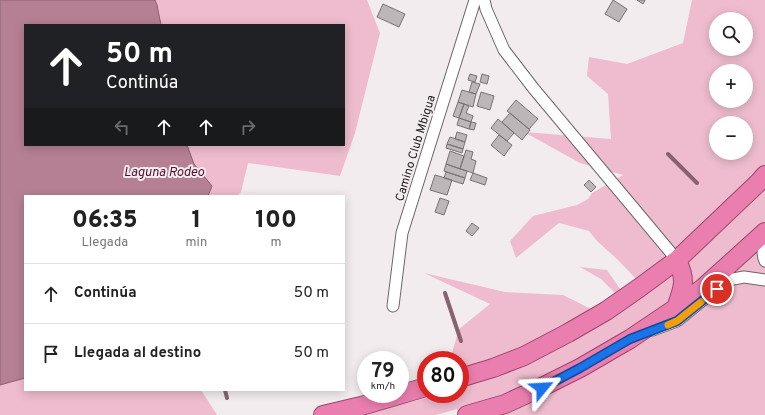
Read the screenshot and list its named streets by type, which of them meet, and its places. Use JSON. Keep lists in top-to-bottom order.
{
  "streets": {
    "street": ["Camino Club Mbigua"]
  },
  "water": ["Laguna Rodeo"],
  "page": {
    "map_buttons": ["+", "−"],
    "turn": ["50 m", "Continúa"],
    "eta": [
      "06:35",
      "Llegada",
      "1",
      "min",
      "100",
      "m"
    ],
    "list": [
      {
        "name": "Continúa",
        "value": "50 m"
      },
      {
        "name": "Llegada al destino",
        "value": "50 m"
      }
    ],
    "speed": "79 km/h",
    "limit": "80"
  }
}
